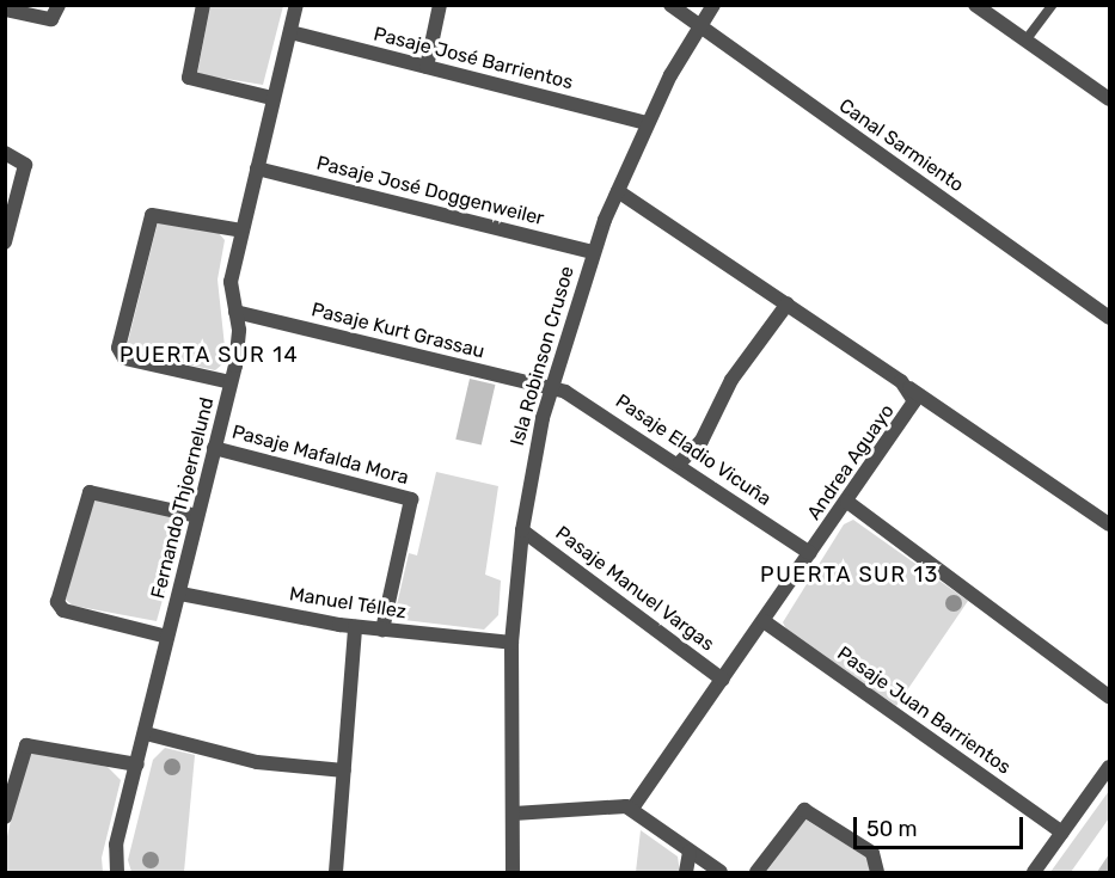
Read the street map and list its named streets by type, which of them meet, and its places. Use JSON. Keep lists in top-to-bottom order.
{
  "streets": {
    "street": [
      "Pasaje José Barrientos",
      "Canal Sarmiento",
      "Pasaje José Doggenweiler",
      "Pasaje Kurt Grassau",
      "Isla Robinson Crusoe",
      "Pasaje Eladio Vicuña",
      "Pasaje Mafalda Mora",
      "Andrea Aguayo",
      "Fernando Thjoernelund",
      "Pasaje Manuel Vargas",
      "Manuel Téllez",
      "Pasaje Juan Barrientos"
    ]
  },
  "crossings": [
    ["Pasaje José Barrientos", "Isla Robinson Crusoe"],
    ["Pasaje José Barrientos", "Fernando Thjoernelund"],
    ["Canal Sarmiento", "Isla Robinson Crusoe"],
    ["Pasaje José Doggenweiler", "Isla Robinson Crusoe"],
    ["Pasaje José Doggenweiler", "Fernando Thjoernelund"],
    ["Pasaje Kurt Grassau", "Isla Robinson Crusoe"],
    ["Pasaje Kurt Grassau", "Pasaje Eladio Vicuña"],
    ["Pasaje Kurt Grassau", "Fernando Thjoernelund"],
    ["Isla Robinson Crusoe", "Pasaje Eladio Vicuña"],
    ["Isla Robinson Crusoe", "Andrea Aguayo"],
    ["Isla Robinson Crusoe", "Pasaje Manuel Vargas"],
    ["Isla Robinson Crusoe", "Manuel Téllez"],
    ["Pasaje Eladio Vicuña", "Andrea Aguayo"],
    ["Pasaje Mafalda Mora", "Fernando Thjoernelund"],
    ["Pasaje Mafalda Mora", "Manuel Téllez"],
    ["Andrea Aguayo", "Pasaje Manuel Vargas"],
    ["Andrea Aguayo", "Pasaje Juan Barrientos"],
    ["Fernando Thjoernelund", "Manuel Téllez"]
  ],
  "districts": ["PUERTA SUR 14", "PUERTA SUR 13"],
  "scale_bar": "50 m"
}
